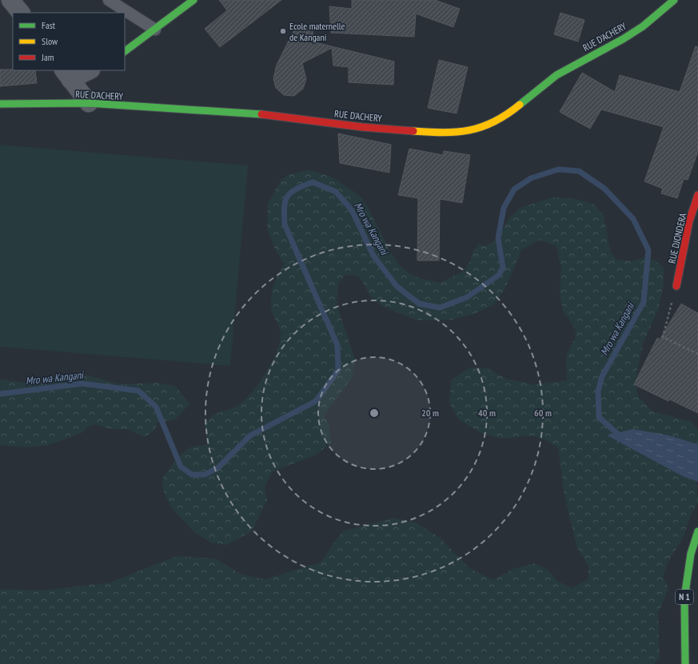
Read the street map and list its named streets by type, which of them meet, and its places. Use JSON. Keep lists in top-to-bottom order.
{
  "streets": {
    "street": ["RUE D'ACHERY", "RUE DJONDERA", "N 1"]
  },
  "water": ["Mro wa Kangani"],
  "places": ["Ecole maternelle de Kangani"],
  "legend": ["Fast", "Slow", "Jam"],
  "rings": ["20 m", "40 m", "60 m"]
}
